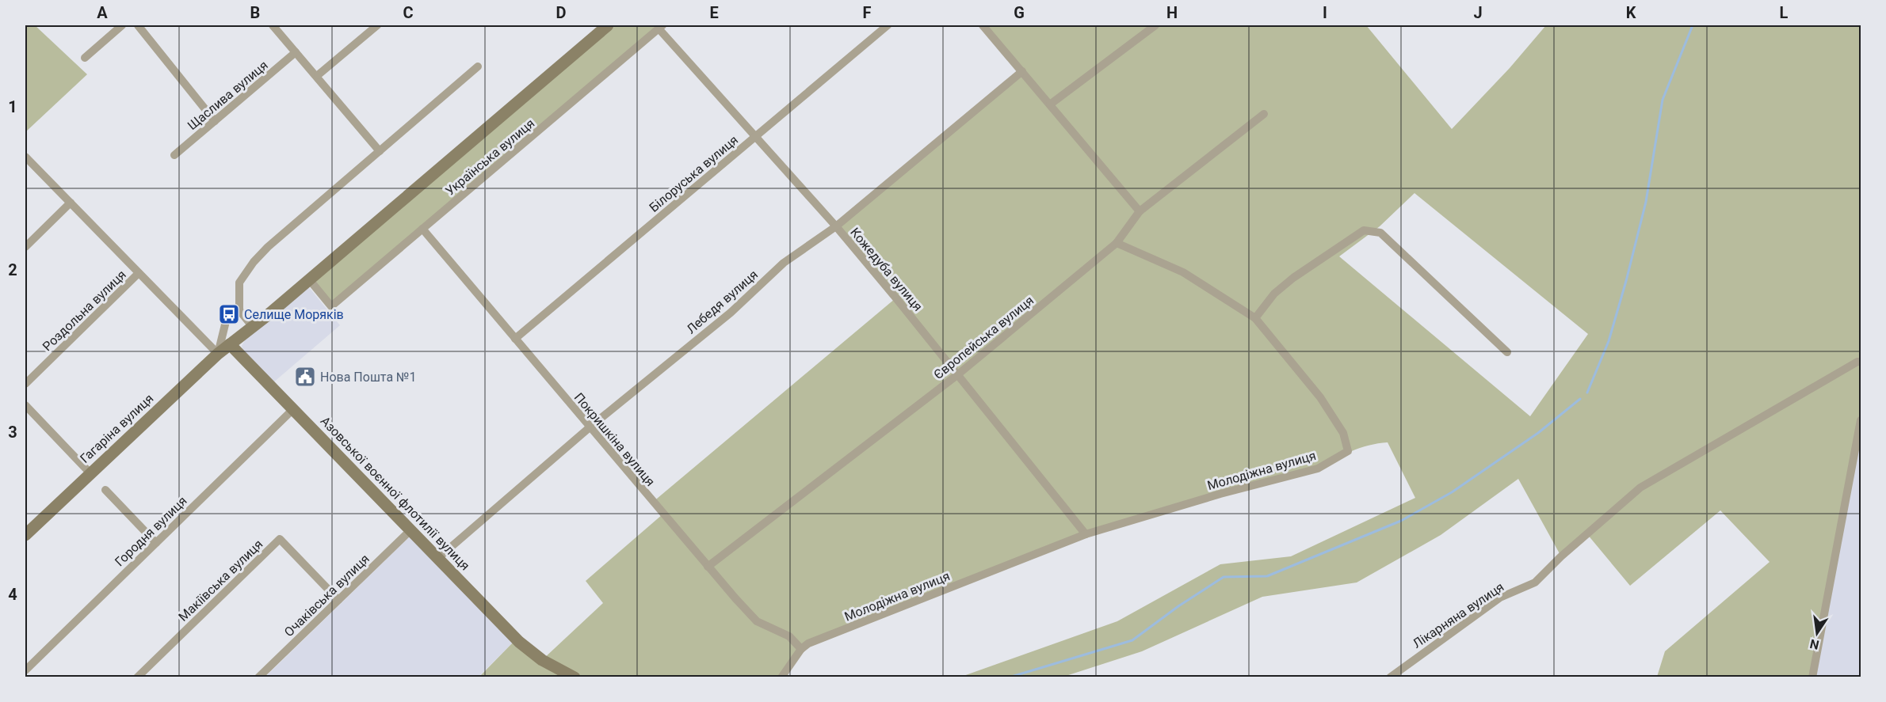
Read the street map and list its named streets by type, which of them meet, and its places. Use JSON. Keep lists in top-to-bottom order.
{
  "streets": {
    "street": [
      "Щаслива вулиця",
      "Українська вулиця",
      "Білоруська вулиця",
      "Кожедуба вулиця",
      "Лебедя вулиця",
      "Роздольна вулиця",
      "Європейська вулиця",
      "Гагаріна вулиця",
      "Покришкіна вулиця",
      "Молодіжна вулиця",
      "Азовської воєнної флотилії вулиця",
      "Городня вулиця",
      "Макіївська вулиця",
      "Очаківська вулиця",
      "Лікарняна вулиця"
    ]
  },
  "crossings": [
    ["Українська вулиця", "Кожедуба вулиця"],
    ["Українська вулиця", "Гагаріна вулиця"],
    ["Українська вулиця", "Покришкіна вулиця"],
    ["Білоруська вулиця", "Кожедуба вулиця"],
    ["Білоруська вулиця", "Покришкіна вулиця"],
    ["Кожедуба вулиця", "Лебедя вулиця"],
    ["Кожедуба вулиця", "Європейська вулиця"],
    ["Кожедуба вулиця", "Молодіжна вулиця"],
    ["Лебедя вулиця", "Покришкіна вулиця"],
    ["Лебедя вулиця", "Азовської воєнної флотилії вулиця"],
    ["Європейська вулиця", "Покришкіна вулиця"],
    ["Гагаріна вулиця", "Азовської воєнної флотилії вулиця"],
    ["Покришкіна вулиця", "Молодіжна вулиця"],
    ["Азовської воєнної флотилії вулиця", "Городня вулиця"],
    ["Азовської воєнної флотилії вулиця", "Очаківська вулиця"],
    ["Макіївська вулиця", "Очаківська вулиця"]
  ],
  "places": {
    "bus stop": ["Селище Моряків"],
    "public building": ["Нова Пошта №1"]
  },
  "north": "bottom",
  "grid": {
    "columns": [
      "A",
      "B",
      "C",
      "D",
      "E",
      "F",
      "G",
      "H",
      "I",
      "J",
      "K",
      "L"
    ],
    "rows": [
      "1",
      "2",
      "3",
      "4"
    ]
  }
}
